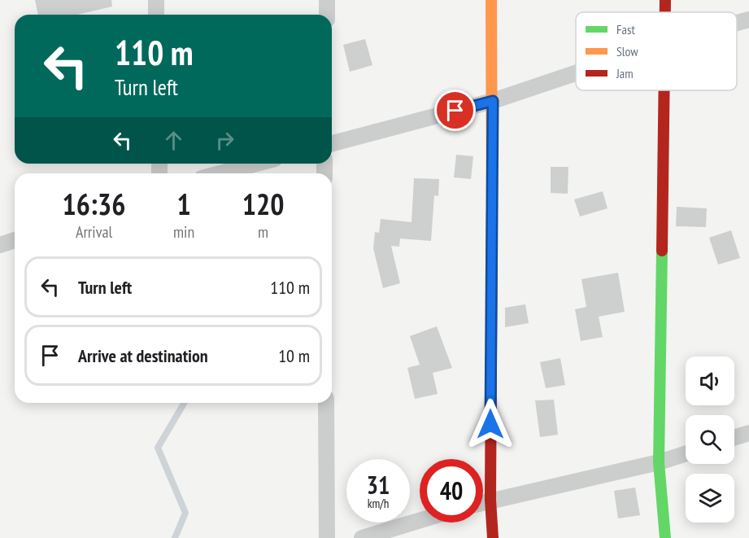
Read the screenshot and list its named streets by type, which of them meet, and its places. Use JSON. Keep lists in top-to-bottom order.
{
  "legend": ["Fast", "Slow", "Jam"],
  "page": {
    "turn": ["110 m", "Turn left"],
    "eta": [
      "16:36",
      "Arrival",
      "1",
      "min",
      "120",
      "m"
    ],
    "list": [
      {
        "name": "Turn left",
        "value": "110 m"
      },
      {
        "name": "Arrive at destination",
        "value": "10 m"
      }
    ],
    "speed": "31 km/h",
    "limit": "40"
  }
}
